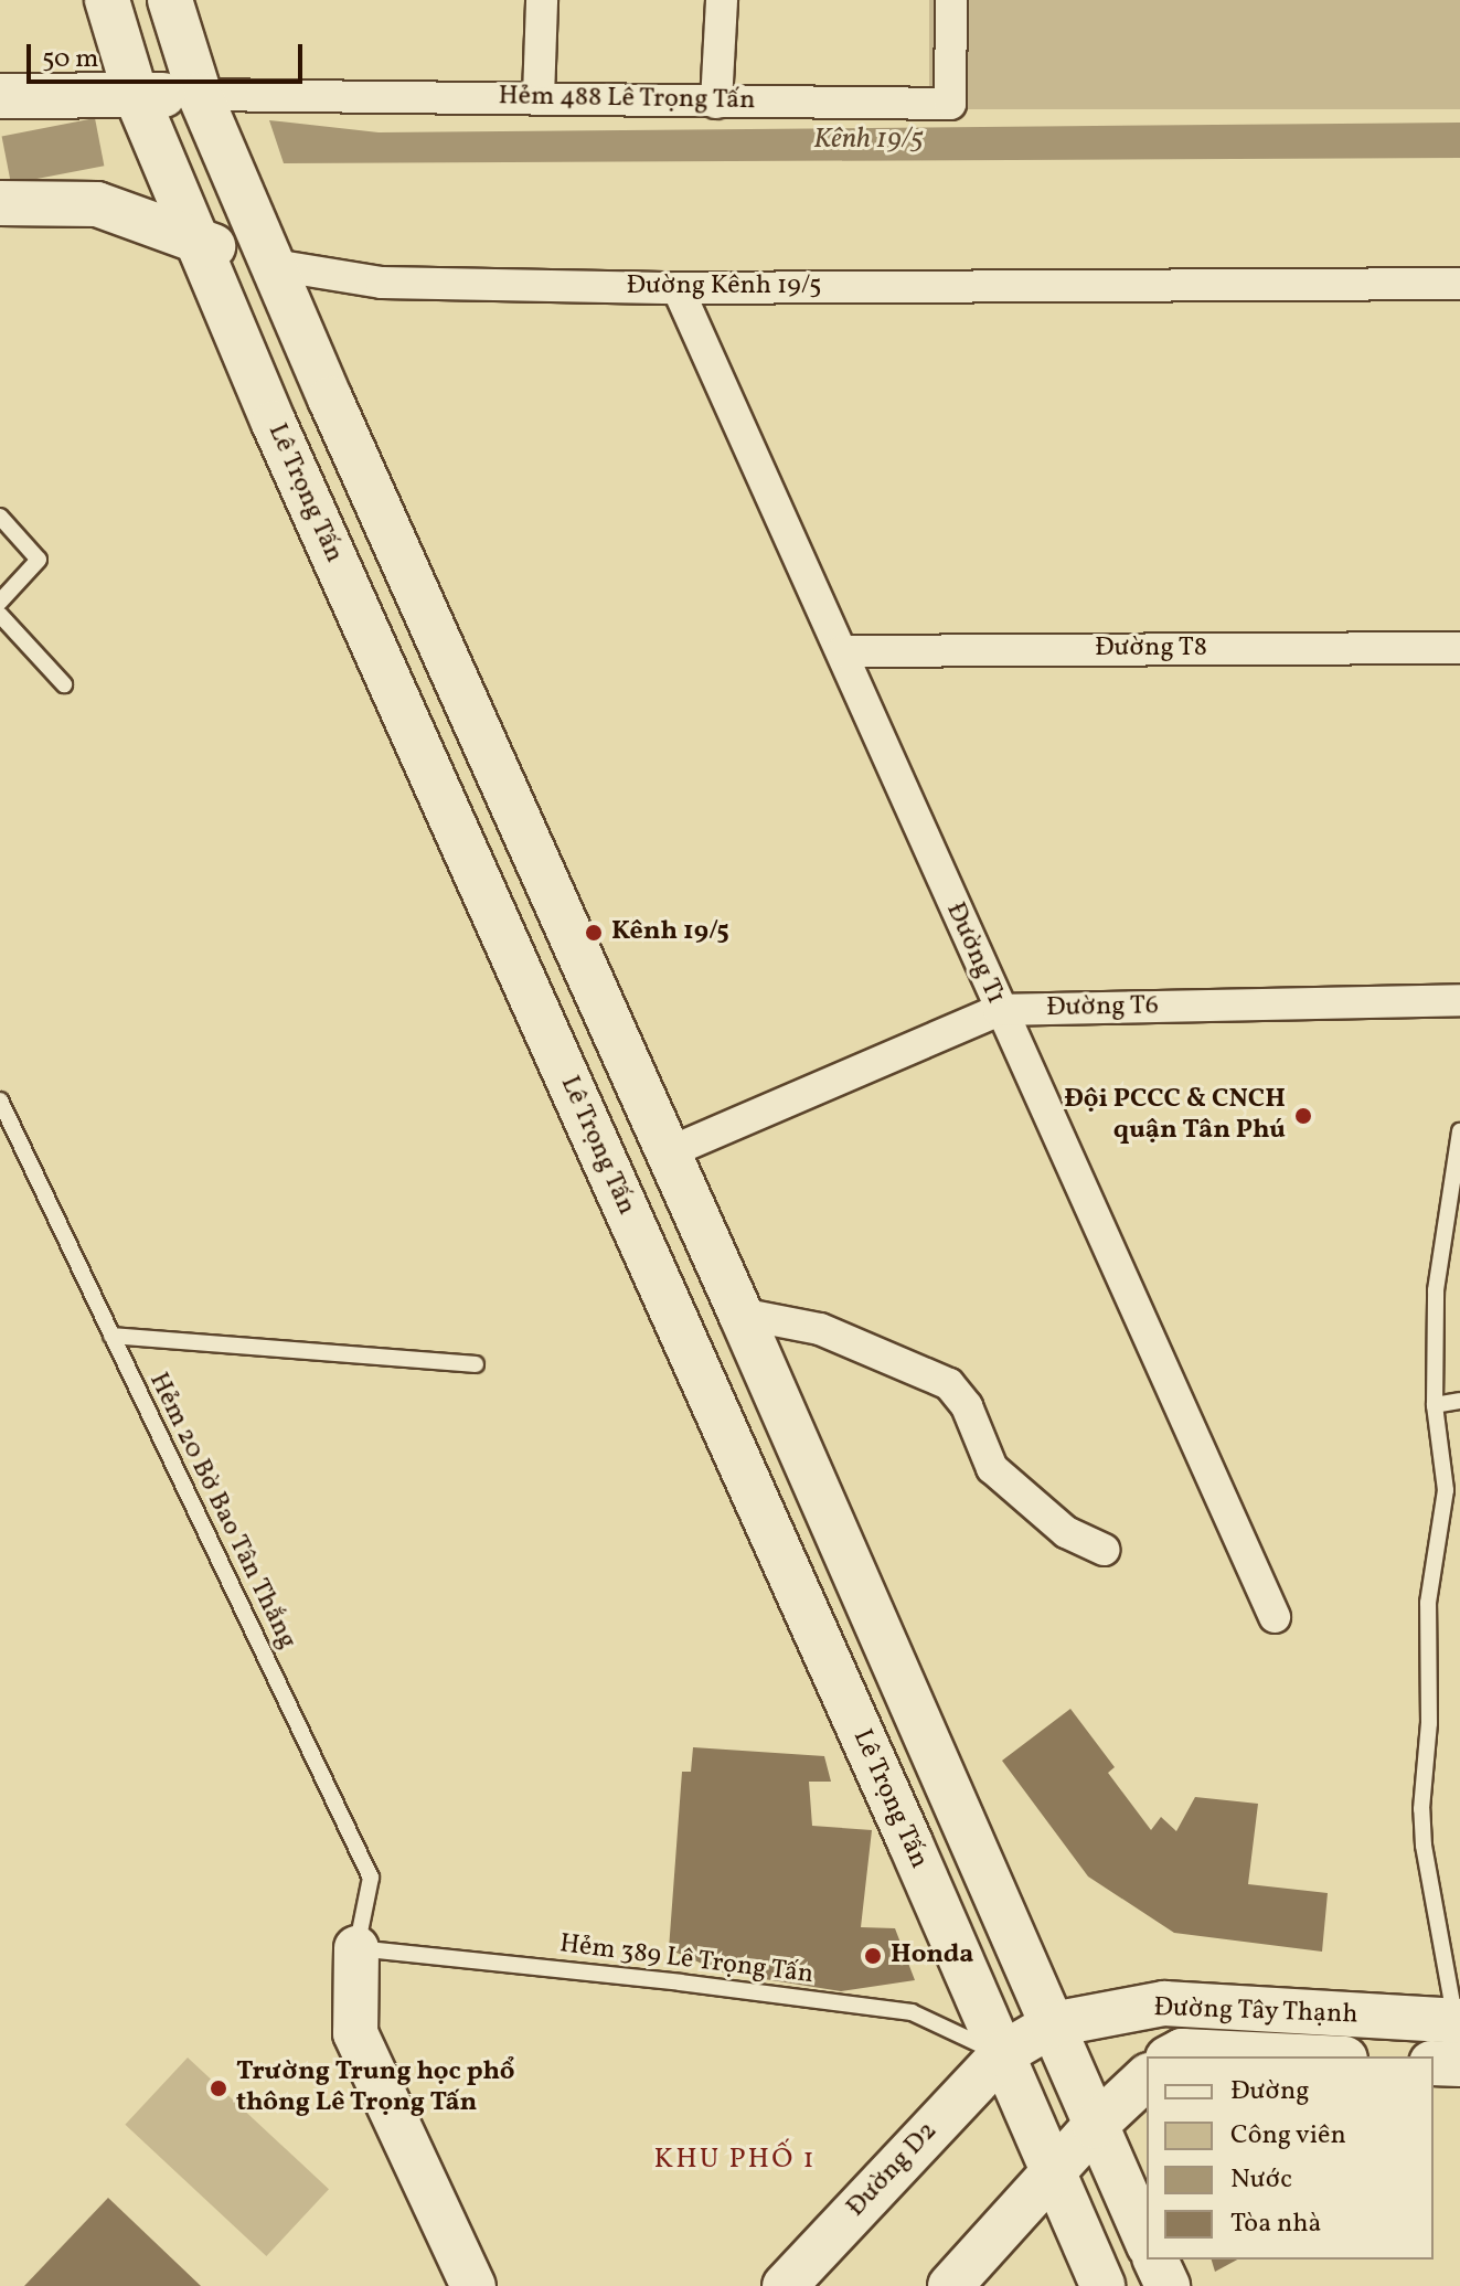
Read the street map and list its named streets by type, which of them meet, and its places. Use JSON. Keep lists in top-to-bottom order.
{
  "streets": {
    "main road": [
      "Đường Kênh 19/5",
      "Lê Trọng Tấn",
      "Đường Tây Thạnh",
      "Đường D2"
    ],
    "street": [
      "Hẻm 488 Lê Trọng Tấn",
      "Đường T8",
      "Đường T1",
      "Đường T6"
    ],
    "lane": ["Hẻm 20 Bờ Bao Tân Thắng", "Hẻm 389 Lê Trọng Tấn"]
  },
  "crossings": [
    ["Đường Kênh 19/5", "Lê Trọng Tấn"],
    ["Đường Kênh 19/5", "Đường T1"],
    ["Lê Trọng Tấn", "Hẻm 389 Lê Trọng Tấn"],
    ["Lê Trọng Tấn", "Đường Tây Thạnh"],
    ["Lê Trọng Tấn", "Đường D2"],
    ["Đường T8", "Đường T1"],
    ["Đường T1", "Đường T6"],
    ["Hẻm 20 Bờ Bao Tân Thắng", "Hẻm 389 Lê Trọng Tấn"],
    ["Hẻm 389 Lê Trọng Tấn", "Đường Tây Thạnh"],
    ["Hẻm 389 Lê Trọng Tấn", "Đường D2"],
    ["Đường Tây Thạnh", "Đường D2"]
  ],
  "districts": ["KHU PHỐ 1"],
  "water": ["Kênh 19/5"],
  "places": [
    "Kênh 19/5",
    "Đội PCCC & CNCH quận Tân Phú",
    "Honda",
    "Trường Trung học phổ thông Lê Trọng Tấn"
  ],
  "legend": [
    "Đường",
    "Công viên",
    "Nước",
    "Tòa nhà"
  ],
  "scale_bar": "50 m"
}
